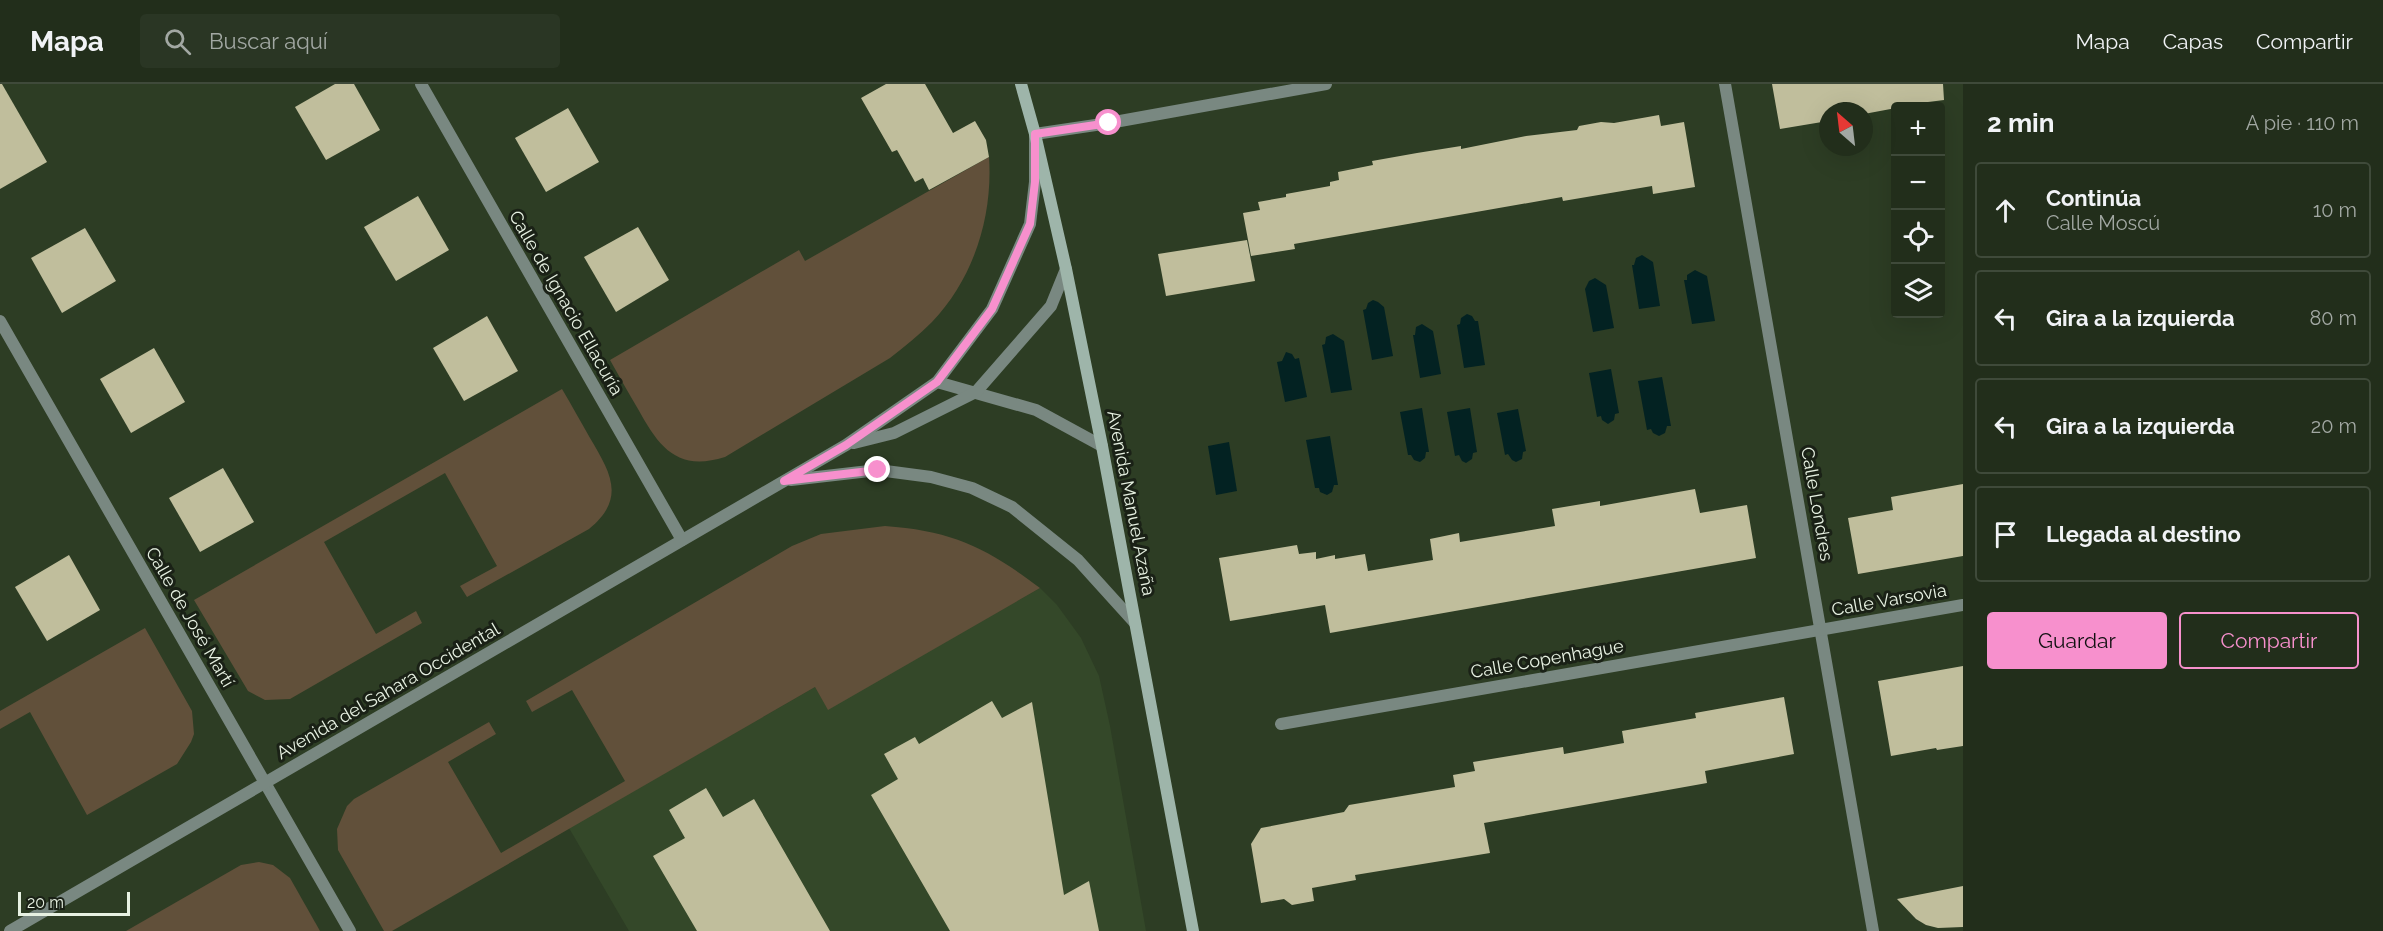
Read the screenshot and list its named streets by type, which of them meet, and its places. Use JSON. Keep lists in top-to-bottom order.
{
  "streets": {
    "street": [
      "Calle de Ignacio Ellacuría",
      "Avenida Manuel Azaña",
      "Calle Londres",
      "Calle Varsovia",
      "Calle de José Martí",
      "Calle Copenhague",
      "Avenida del Sahara Occidental"
    ]
  },
  "crossings": [
    ["Calle de Ignacio Ellacuría", "Avenida del Sahara Occidental"],
    ["Avenida Manuel Azaña", "Avenida del Sahara Occidental"],
    ["Calle Londres", "Calle Varsovia"],
    ["Calle Londres", "Calle Copenhague"],
    ["Calle Varsovia", "Calle Copenhague"],
    ["Calle de José Martí", "Avenida del Sahara Occidental"]
  ],
  "scale_bar": "20 m",
  "north": "top left",
  "page": {
    "header": "Mapa",
    "search": "Buscar aquí",
    "nav": ["Mapa", "Capas", "Compartir"],
    "heading": ["2 min", "A pie · 110 m"],
    "map_buttons": ["+", "−"],
    "list": [
      ["Continúa", "Calle Moscú", "10 m"],
      ["Gira a la izquierda", "80 m"],
      ["Gira a la izquierda", "20 m"],
      "Llegada al destino"
    ],
    "buttons": ["Guardar", "Compartir"],
    "scale": "20 m"
  }
}
